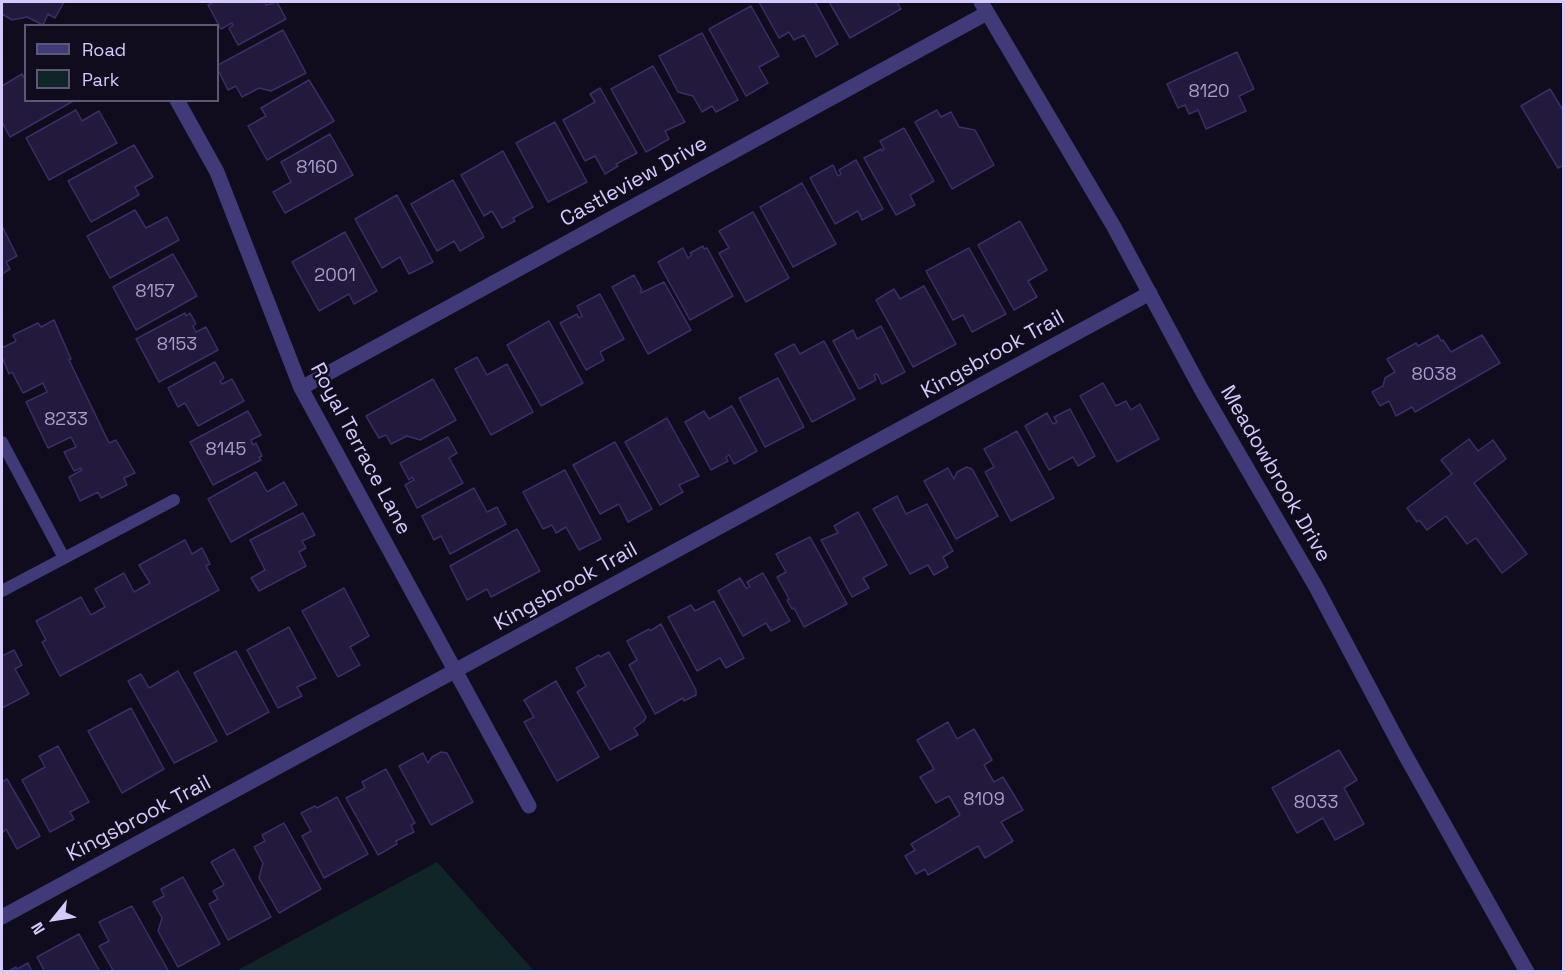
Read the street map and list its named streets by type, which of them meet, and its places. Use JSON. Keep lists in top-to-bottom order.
{
  "streets": {
    "street": [
      "Castleview Drive",
      "Kingsbrook Trail",
      "Royal Terrace Lane",
      "Meadowbrook Drive"
    ]
  },
  "crossings": [
    ["Castleview Drive", "Royal Terrace Lane"],
    ["Castleview Drive", "Meadowbrook Drive"],
    ["Kingsbrook Trail", "Royal Terrace Lane"],
    ["Kingsbrook Trail", "Meadowbrook Drive"]
  ],
  "house_numbers": [
    "8120",
    "8160",
    "2001",
    "8157",
    "8153",
    "8038",
    "8233",
    "8145",
    "8109",
    "8033"
  ],
  "legend": ["Road", "Park"],
  "north": "bottom left"
}
